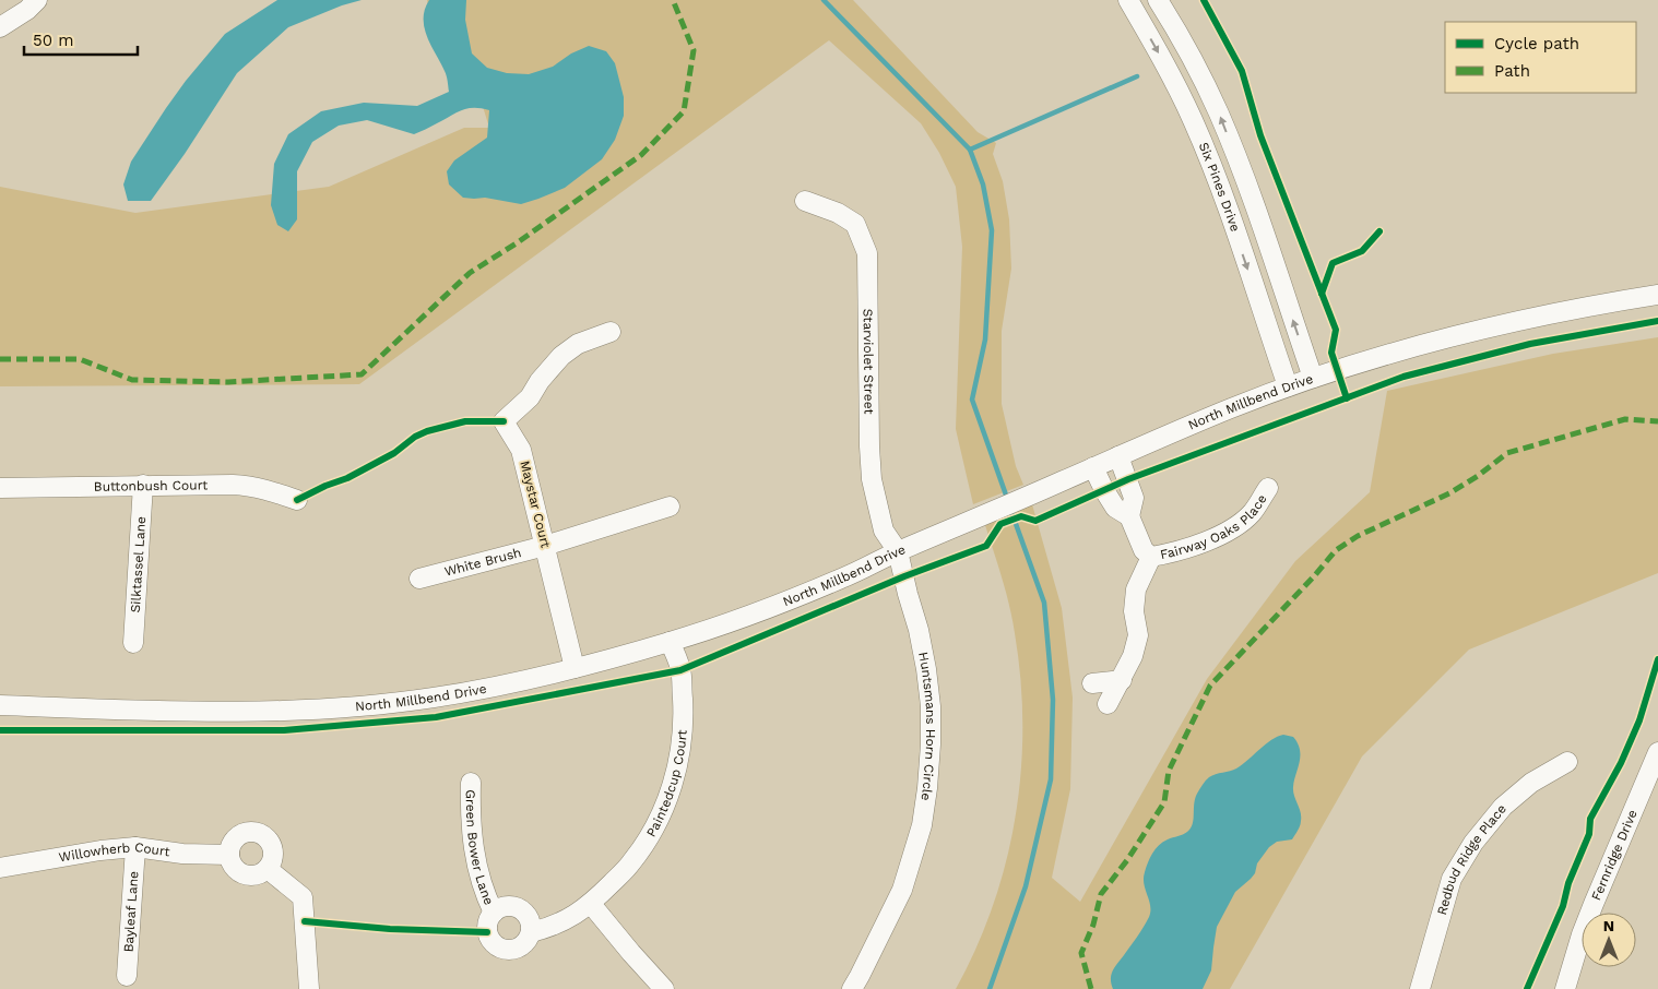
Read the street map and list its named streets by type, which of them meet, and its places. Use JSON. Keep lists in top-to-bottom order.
{
  "streets": {
    "street": [
      "Six Pines Drive",
      "Starviolet Street",
      "North Millbend Drive",
      "Buttonbush Court",
      "Maystar Court",
      "Fairway Oaks Place",
      "White Brush",
      "Silktassel Lane",
      "Huntsmans Horn Circle",
      "Paintedcup Court",
      "Green Bower Lane",
      "Fernridge Drive",
      "Willowherb Court",
      "Redbud Ridge Place",
      "Bayleaf Lane"
    ]
  },
  "crossings": [
    ["Six Pines Drive", "North Millbend Drive"],
    ["Starviolet Street", "North Millbend Drive"],
    ["Starviolet Street", "Huntsmans Horn Circle"],
    ["North Millbend Drive", "Maystar Court"],
    ["North Millbend Drive", "Fairway Oaks Place"],
    ["North Millbend Drive", "Huntsmans Horn Circle"],
    ["North Millbend Drive", "Paintedcup Court"],
    ["Buttonbush Court", "Silktassel Lane"],
    ["Maystar Court", "White Brush"],
    ["Paintedcup Court", "Green Bower Lane"],
    ["Willowherb Court", "Bayleaf Lane"]
  ],
  "legend": ["Cycle path", "Path"],
  "scale_bar": "50 m",
  "north": "top"
}
